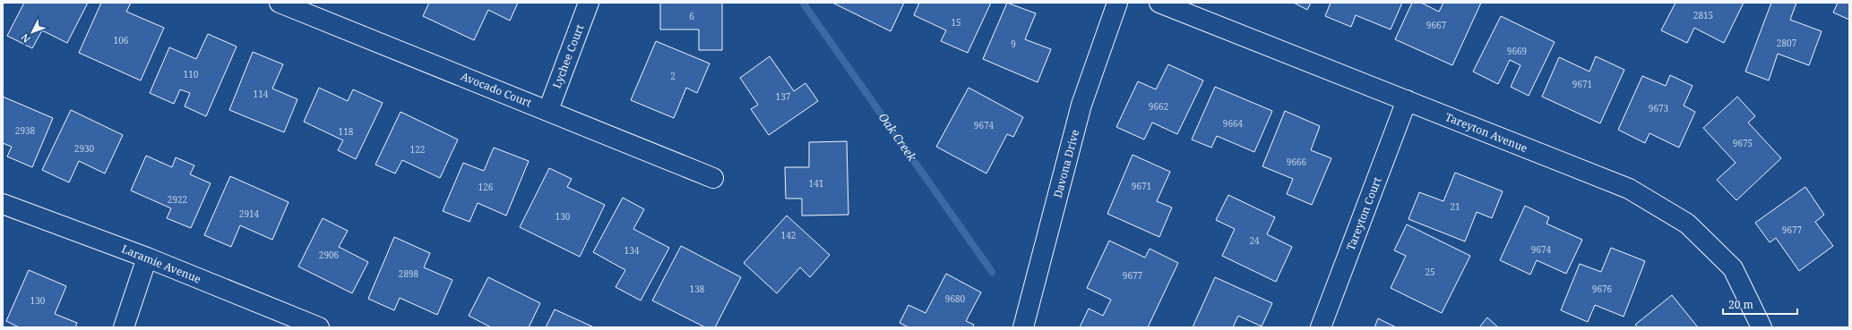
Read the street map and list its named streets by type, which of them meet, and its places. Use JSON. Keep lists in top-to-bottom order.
{
  "streets": {
    "street": [
      "Lychee Court",
      "Avocado Court",
      "Tareyton Avenue",
      "Davona Drive",
      "Tareyton Court",
      "Laramie Avenue"
    ]
  },
  "crossings": [
    ["Lychee Court", "Avocado Court"],
    ["Tareyton Avenue", "Tareyton Court"]
  ],
  "water": ["Oak Creek"],
  "house_numbers": [
    "2815",
    "6",
    "15",
    "9667",
    "106",
    "2807",
    "9",
    "9669",
    "110",
    "2",
    "9671",
    "114",
    "137",
    "9662",
    "9673",
    "9664",
    "9674",
    "2938",
    "118",
    "9675",
    "2930",
    "122",
    "9666",
    "141",
    "9671",
    "126",
    "2922",
    "21",
    "2914",
    "130",
    "9677",
    "142",
    "24",
    "9674",
    "134",
    "2906",
    "25",
    "2898",
    "9677",
    "138",
    "9676",
    "9680",
    "130"
  ],
  "scale_bar": "20 m",
  "north": "bottom left"
}
